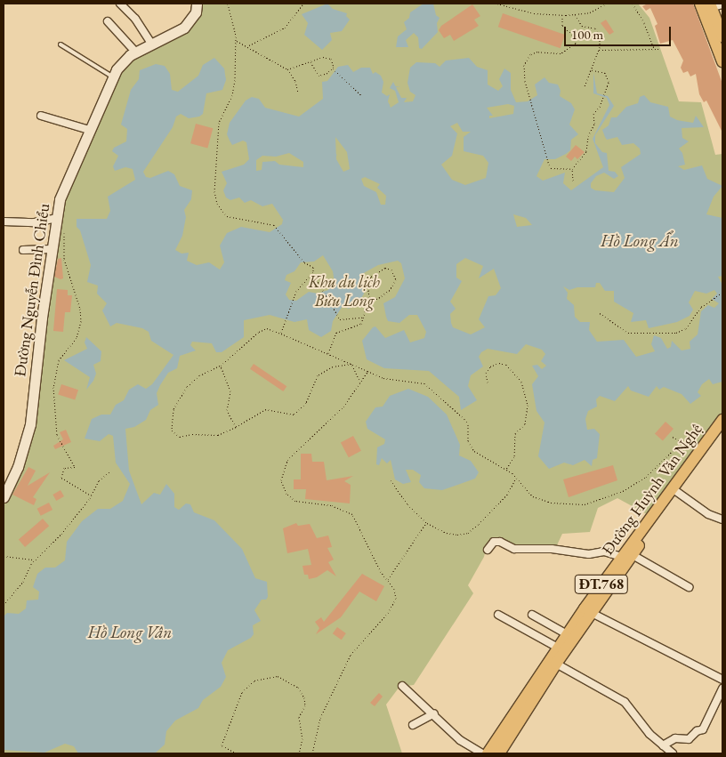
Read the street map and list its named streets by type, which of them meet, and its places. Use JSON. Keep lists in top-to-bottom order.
{
  "streets": {
    "main road": ["Đường Nguyễn Đình Chiểu", "Đường Huỳnh Văn Nghệ", "ĐT.768"]
  },
  "water": ["Hồ Long Ẩn", "Hồ Long Vân"],
  "parks": ["Khu du lịch Bửu Long"],
  "scale_bar": "100 m"
}
